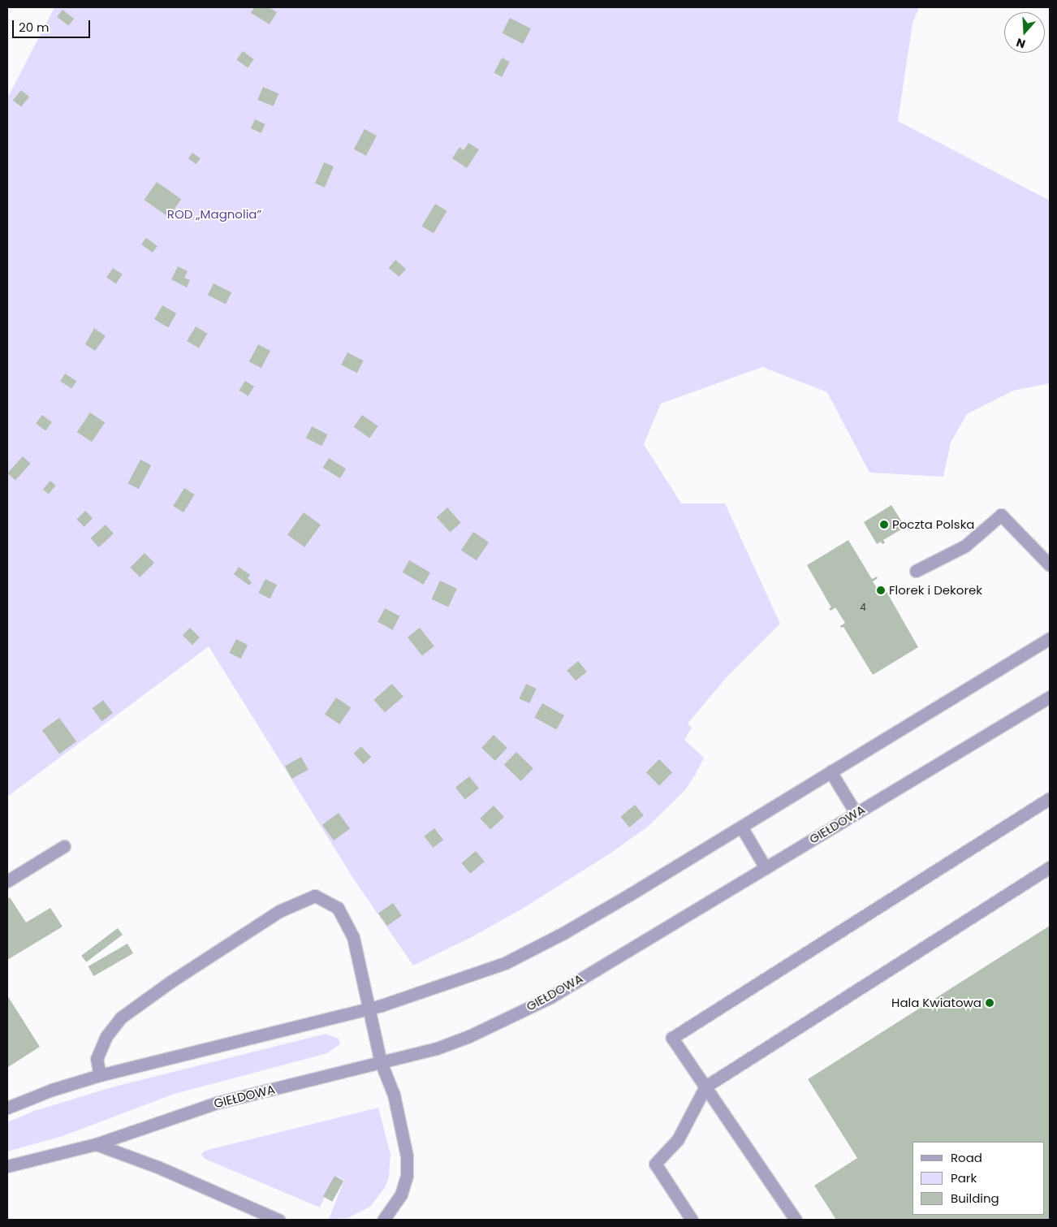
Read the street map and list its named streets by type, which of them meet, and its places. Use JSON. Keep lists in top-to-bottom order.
{
  "streets": {
    "street": ["GIEŁDOWA"]
  },
  "parks": ["ROD „Magnolia”"],
  "places": ["Poczta Polska", "Florek i Dekorek", "Hala Kwiatowa"],
  "house_numbers": ["4"],
  "legend": ["Road", "Park", "Building"],
  "scale_bar": "20 m",
  "north": "bottom"
}
